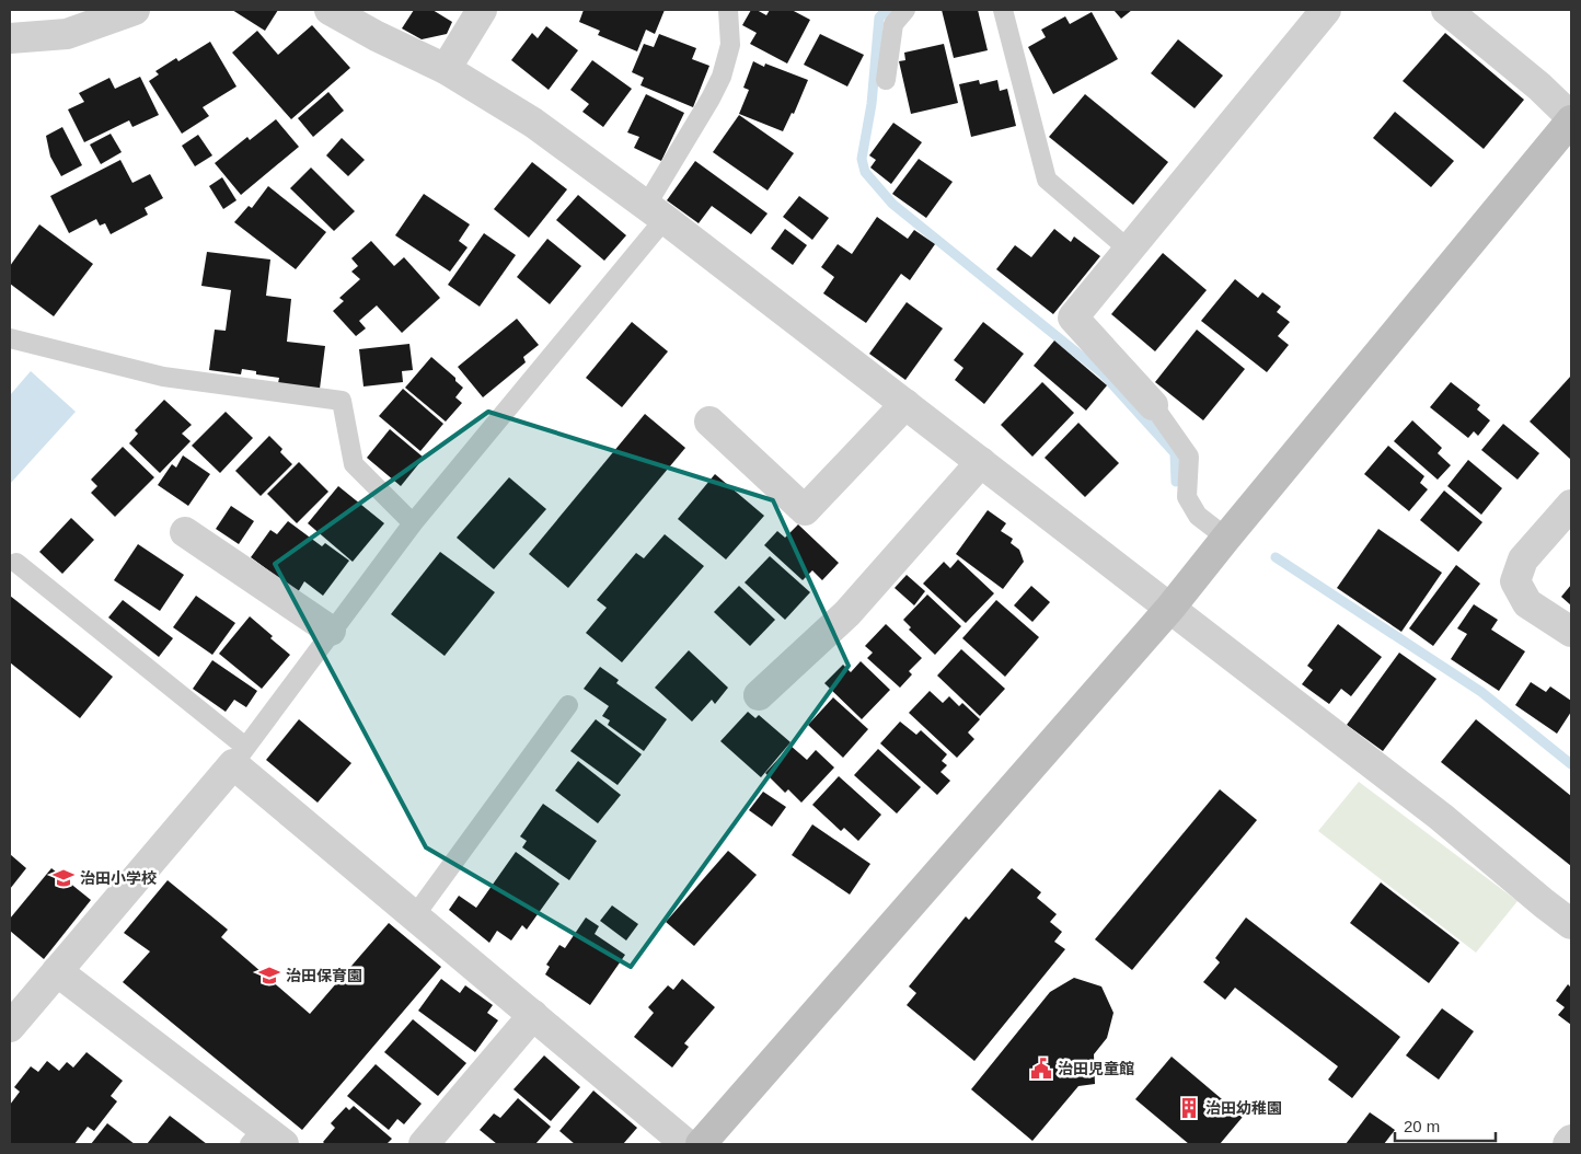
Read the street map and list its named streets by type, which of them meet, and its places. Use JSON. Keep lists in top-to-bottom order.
{
  "places": {
    "school or university": ["治田小学校", "治田保育園"],
    "public building": ["治田児童館"],
    "building": ["治田幼稚園"]
  },
  "scale_bar": "20 m"
}
